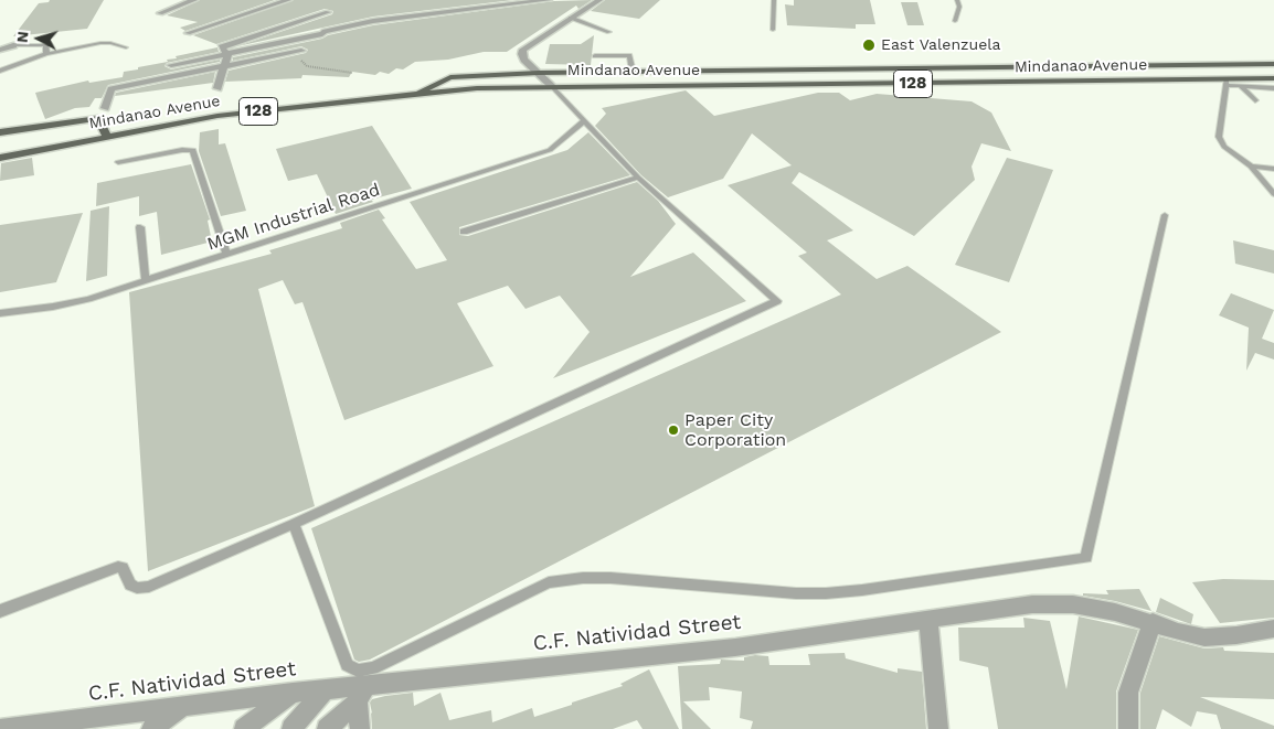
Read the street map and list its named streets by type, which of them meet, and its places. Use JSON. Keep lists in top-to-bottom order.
{
  "streets": {
    "main road": ["Mindanao Avenue", "128"],
    "street": ["C.F. Natividad Street"],
    "lane": ["MGM Industrial Road"]
  },
  "places": ["East Valenzuela", "Paper City Corporation"],
  "north": "left"
}
